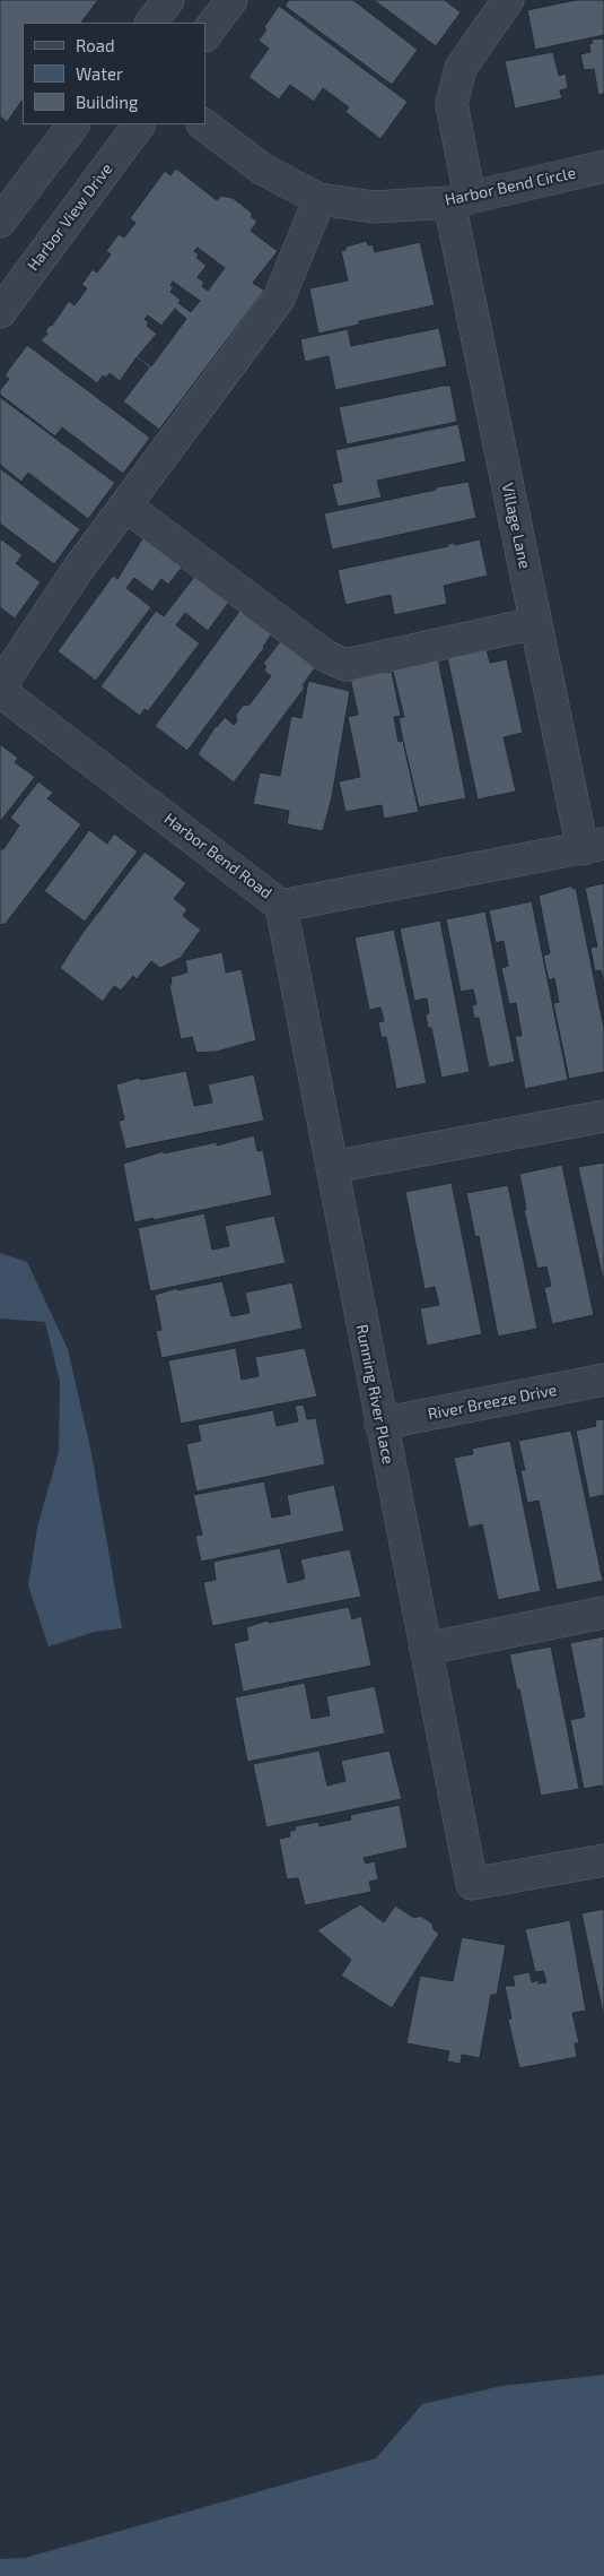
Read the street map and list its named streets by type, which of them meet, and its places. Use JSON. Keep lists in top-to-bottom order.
{
  "streets": {
    "street": [
      "Harbor Bend Circle",
      "Harbor View Drive",
      "Village Lane",
      "Harbor Bend Road",
      "Running River Place",
      "River Breeze Drive"
    ]
  },
  "crossings": [
    ["Harbor Bend Circle", "Village Lane"],
    ["Village Lane", "Harbor Bend Road"],
    ["Harbor Bend Road", "Running River Place"],
    ["Running River Place", "River Breeze Drive"]
  ],
  "legend": ["Road", "Water", "Building"]
}
